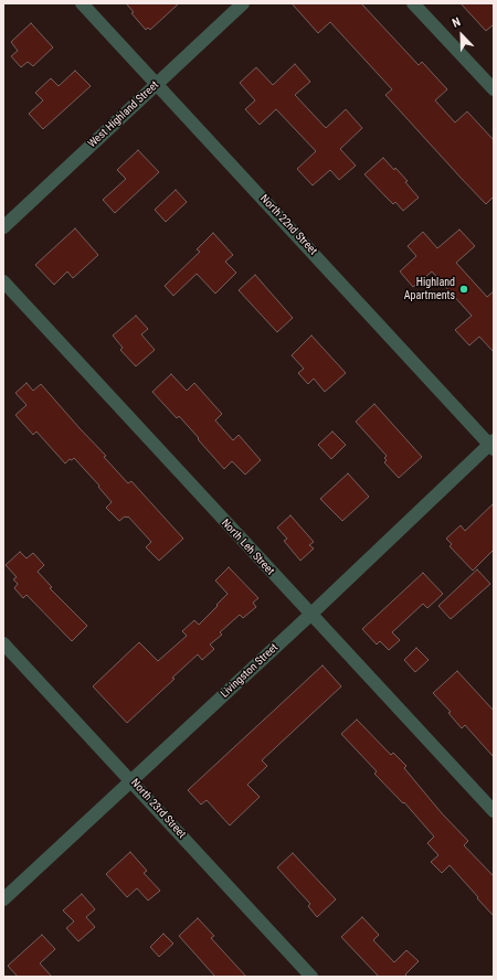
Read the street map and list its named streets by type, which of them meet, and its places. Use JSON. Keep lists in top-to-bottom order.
{
  "streets": {
    "street": [
      "West Highland Street",
      "North 22nd Street",
      "North Leh Street",
      "Livingston Street",
      "North 23rd Street"
    ]
  },
  "crossings": [
    ["West Highland Street", "North 22nd Street"],
    ["North 22nd Street", "Livingston Street"],
    ["North Leh Street", "Livingston Street"],
    ["Livingston Street", "North 23rd Street"]
  ],
  "places": ["Highland Apartments"],
  "north": "top left"
}
